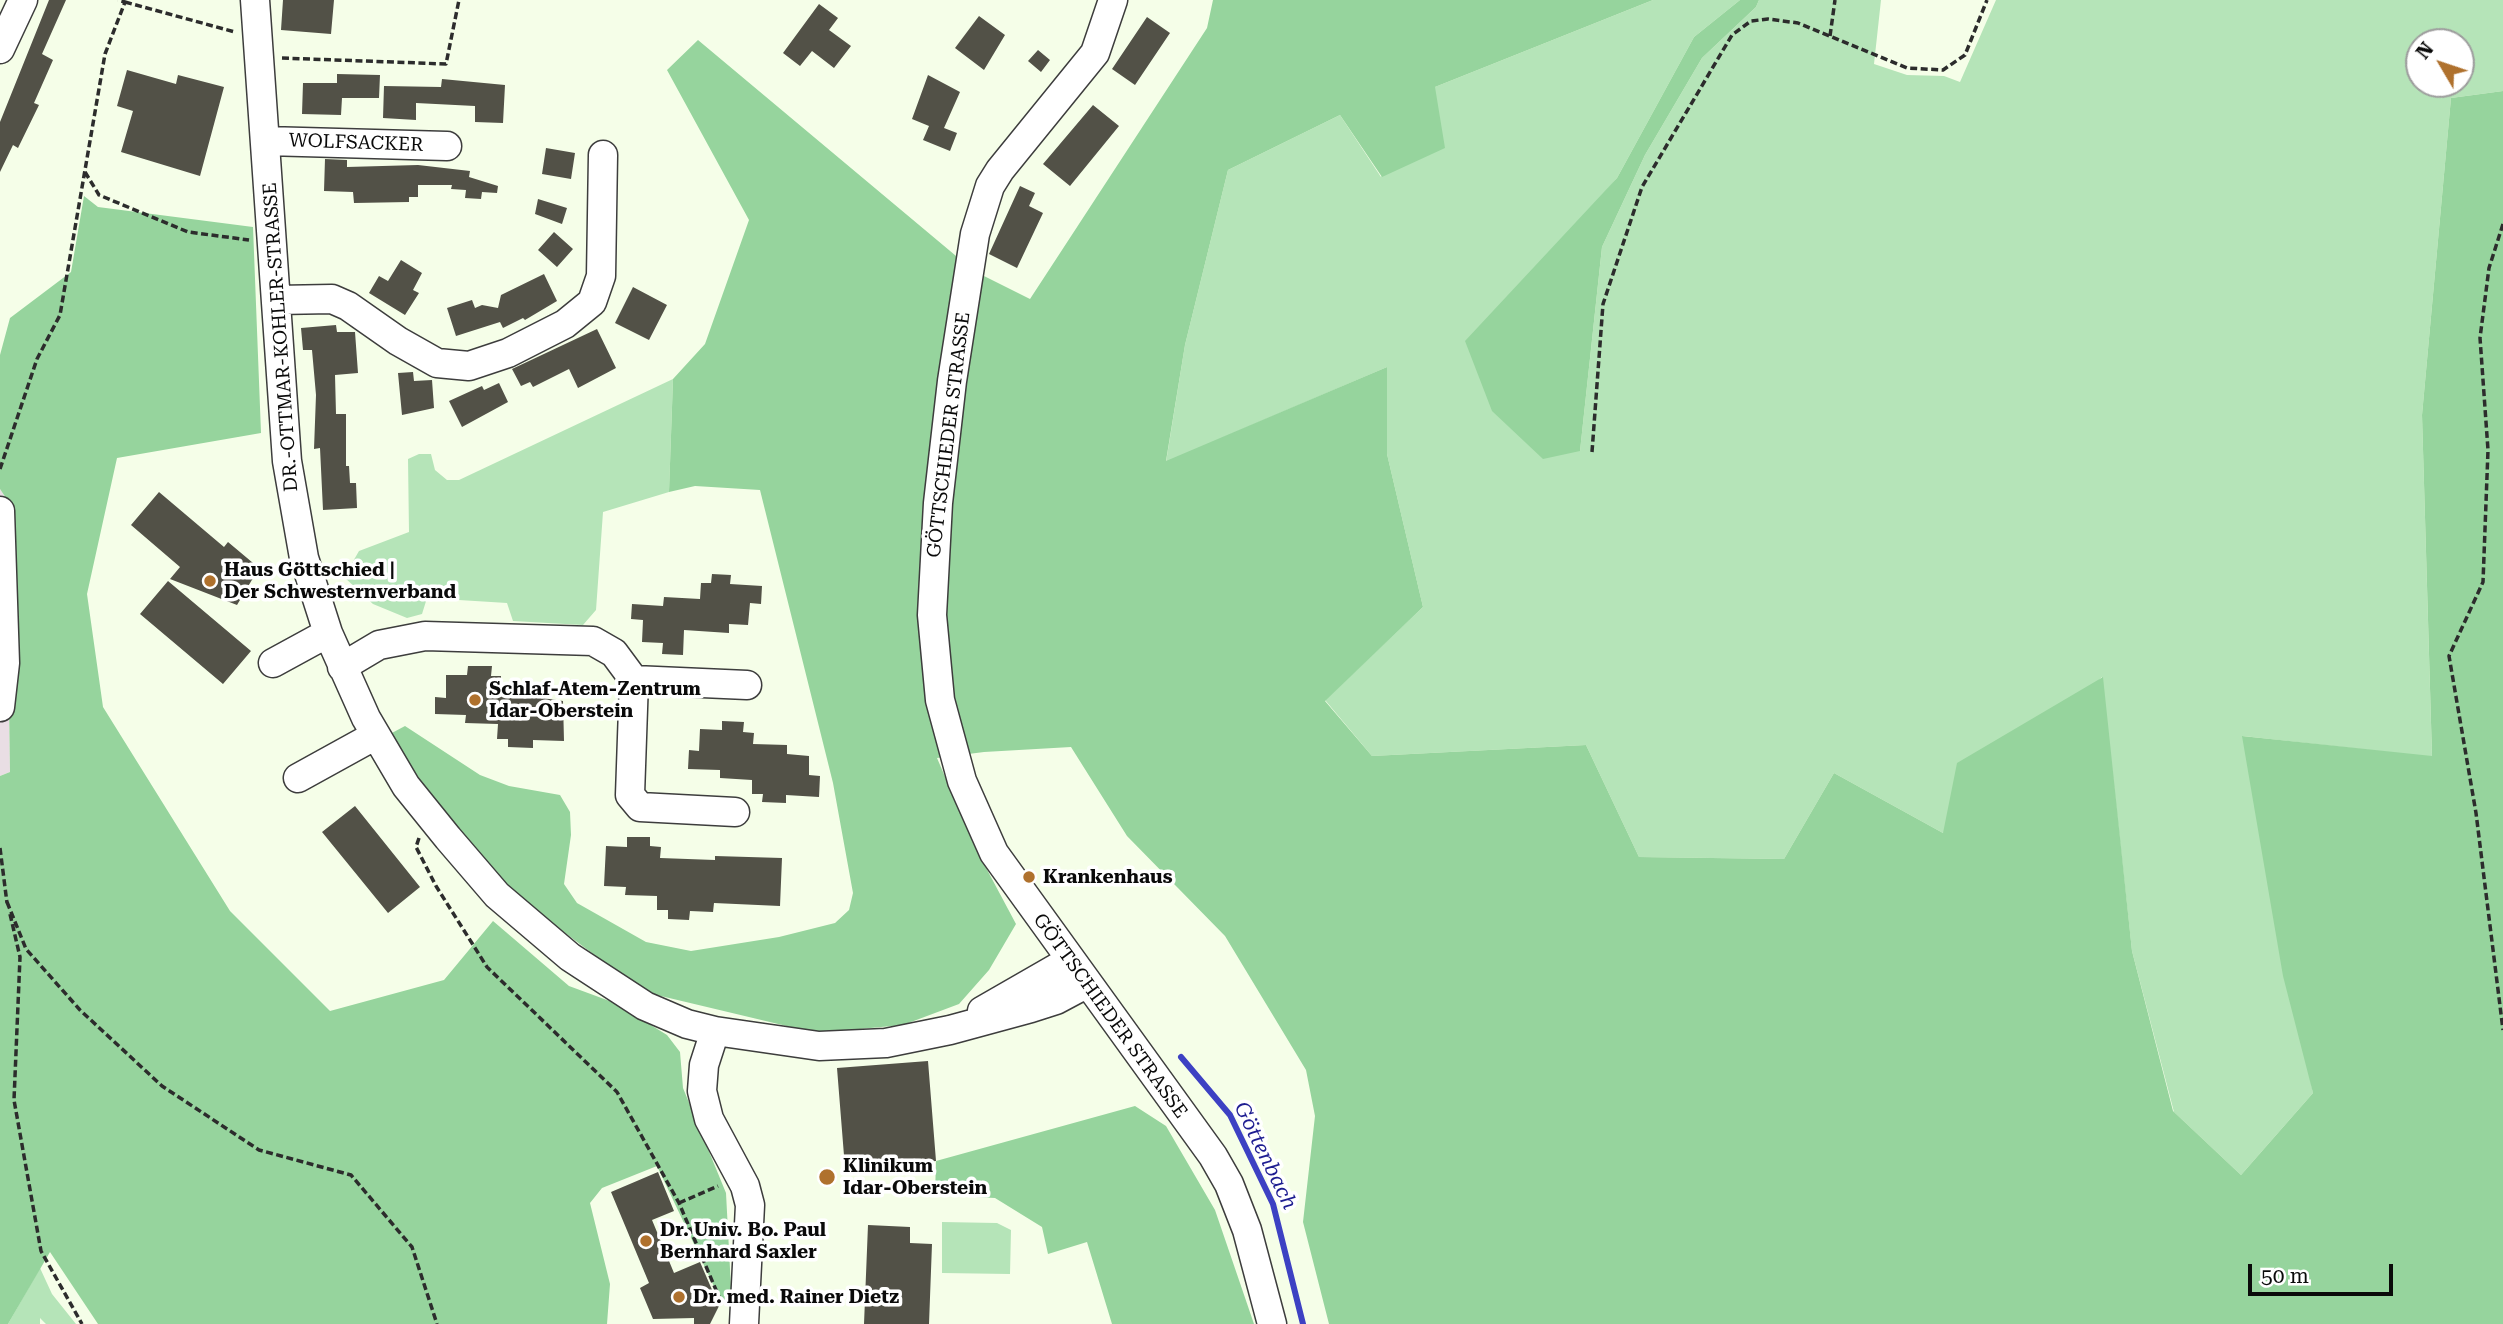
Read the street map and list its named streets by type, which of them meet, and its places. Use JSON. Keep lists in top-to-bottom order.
{
  "streets": {
    "street": ["WOLFSACKER", "DR.-OTTMAR-KOHLER-STRASSE", "GÖTTSCHIEDER STRASSE"]
  },
  "crossings": [
    ["WOLFSACKER", "DR.-OTTMAR-KOHLER-STRASSE"],
    ["DR.-OTTMAR-KOHLER-STRASSE", "GÖTTSCHIEDER STRASSE"]
  ],
  "water": ["Göttenbach"],
  "places": [
    "Haus Göttschied | Der Schwesternverband",
    "Schlaf-Atem-Zentrum Idar-Oberstein",
    "Krankenhaus",
    "Klinikum Idar-Oberstein",
    "Dr. Univ. Bo. Paul Bernhard Saxler",
    "Dr. med. Rainer Dietz"
  ],
  "scale_bar": "50 m",
  "north": "top left"
}
